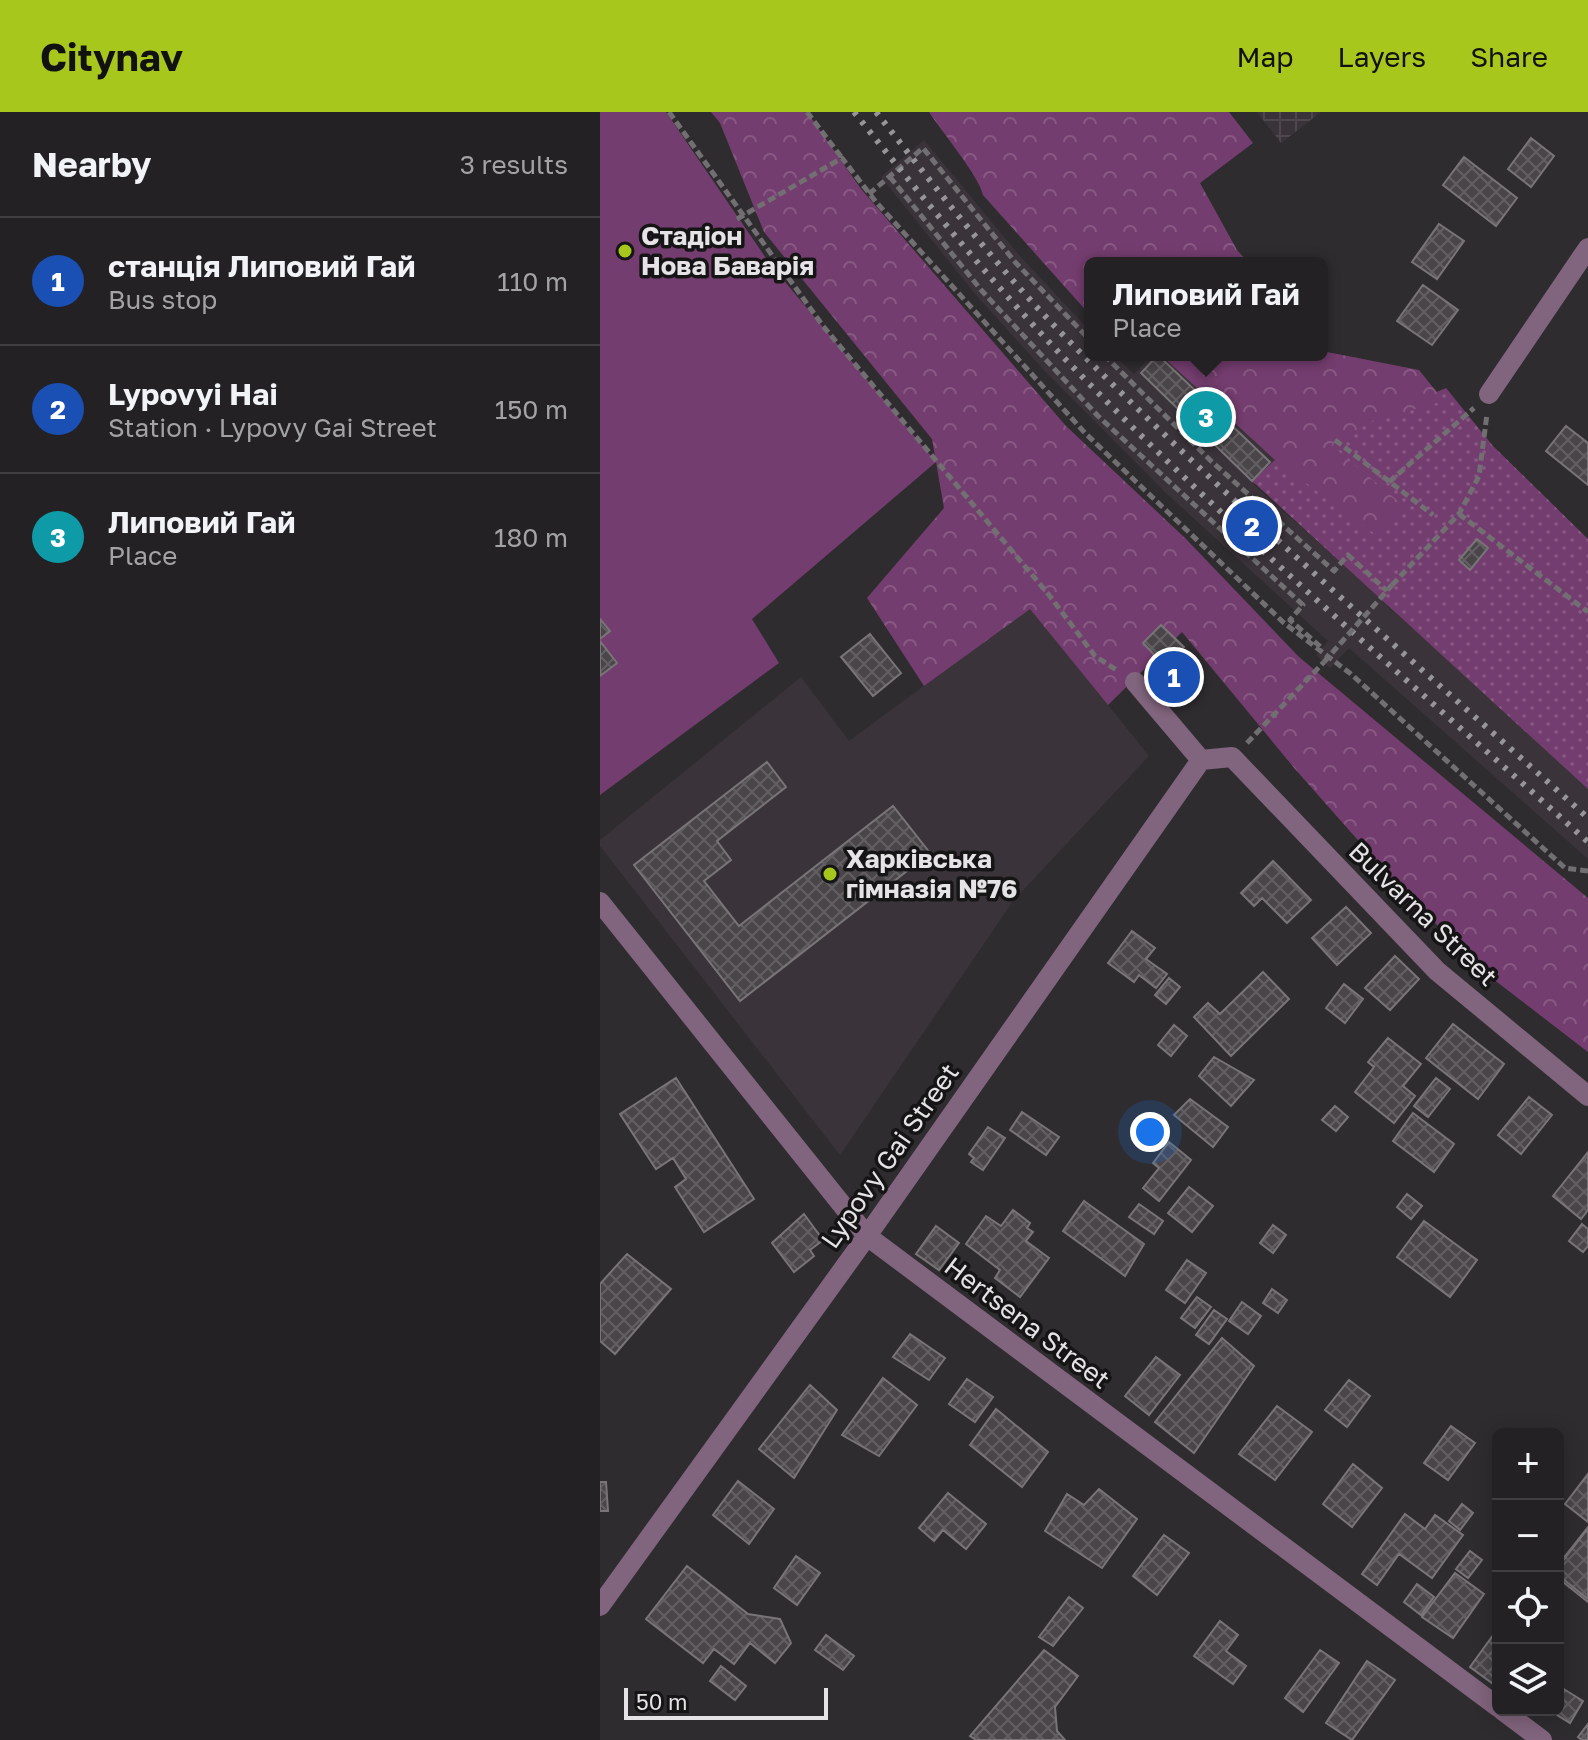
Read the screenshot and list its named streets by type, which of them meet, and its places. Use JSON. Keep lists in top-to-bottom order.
{
  "streets": {
    "street": ["Bulvarna Street", "Lypovy Gai Street", "Hertsena Street"]
  },
  "crossings": [
    ["Lypovy Gai Street", "Hertsena Street"]
  ],
  "places": ["Стадіон Нова Баварія", "Харківська гімназія №76"],
  "scale_bar": "50 m",
  "page": {
    "header": "Citynav",
    "nav": ["Map", "Layers", "Share"],
    "heading": ["Nearby", "3 results"],
    "list": [
      {
        "mark": "1",
        "name": "станція Липовий Гай",
        "note": "Bus stop",
        "value": "110 m"
      },
      {
        "mark": "2",
        "name": "Lypovyi Hai",
        "note": "Station · Lypovy Gai Street",
        "value": "150 m"
      },
      {
        "mark": "3",
        "name": "Липовий Гай",
        "note": "Place",
        "value": "180 m"
      }
    ],
    "popup": ["Липовий Гай", "Place"],
    "pins": ["3", "2", "1"],
    "map_buttons": ["+", "−"],
    "scale": "50 m"
  }
}
